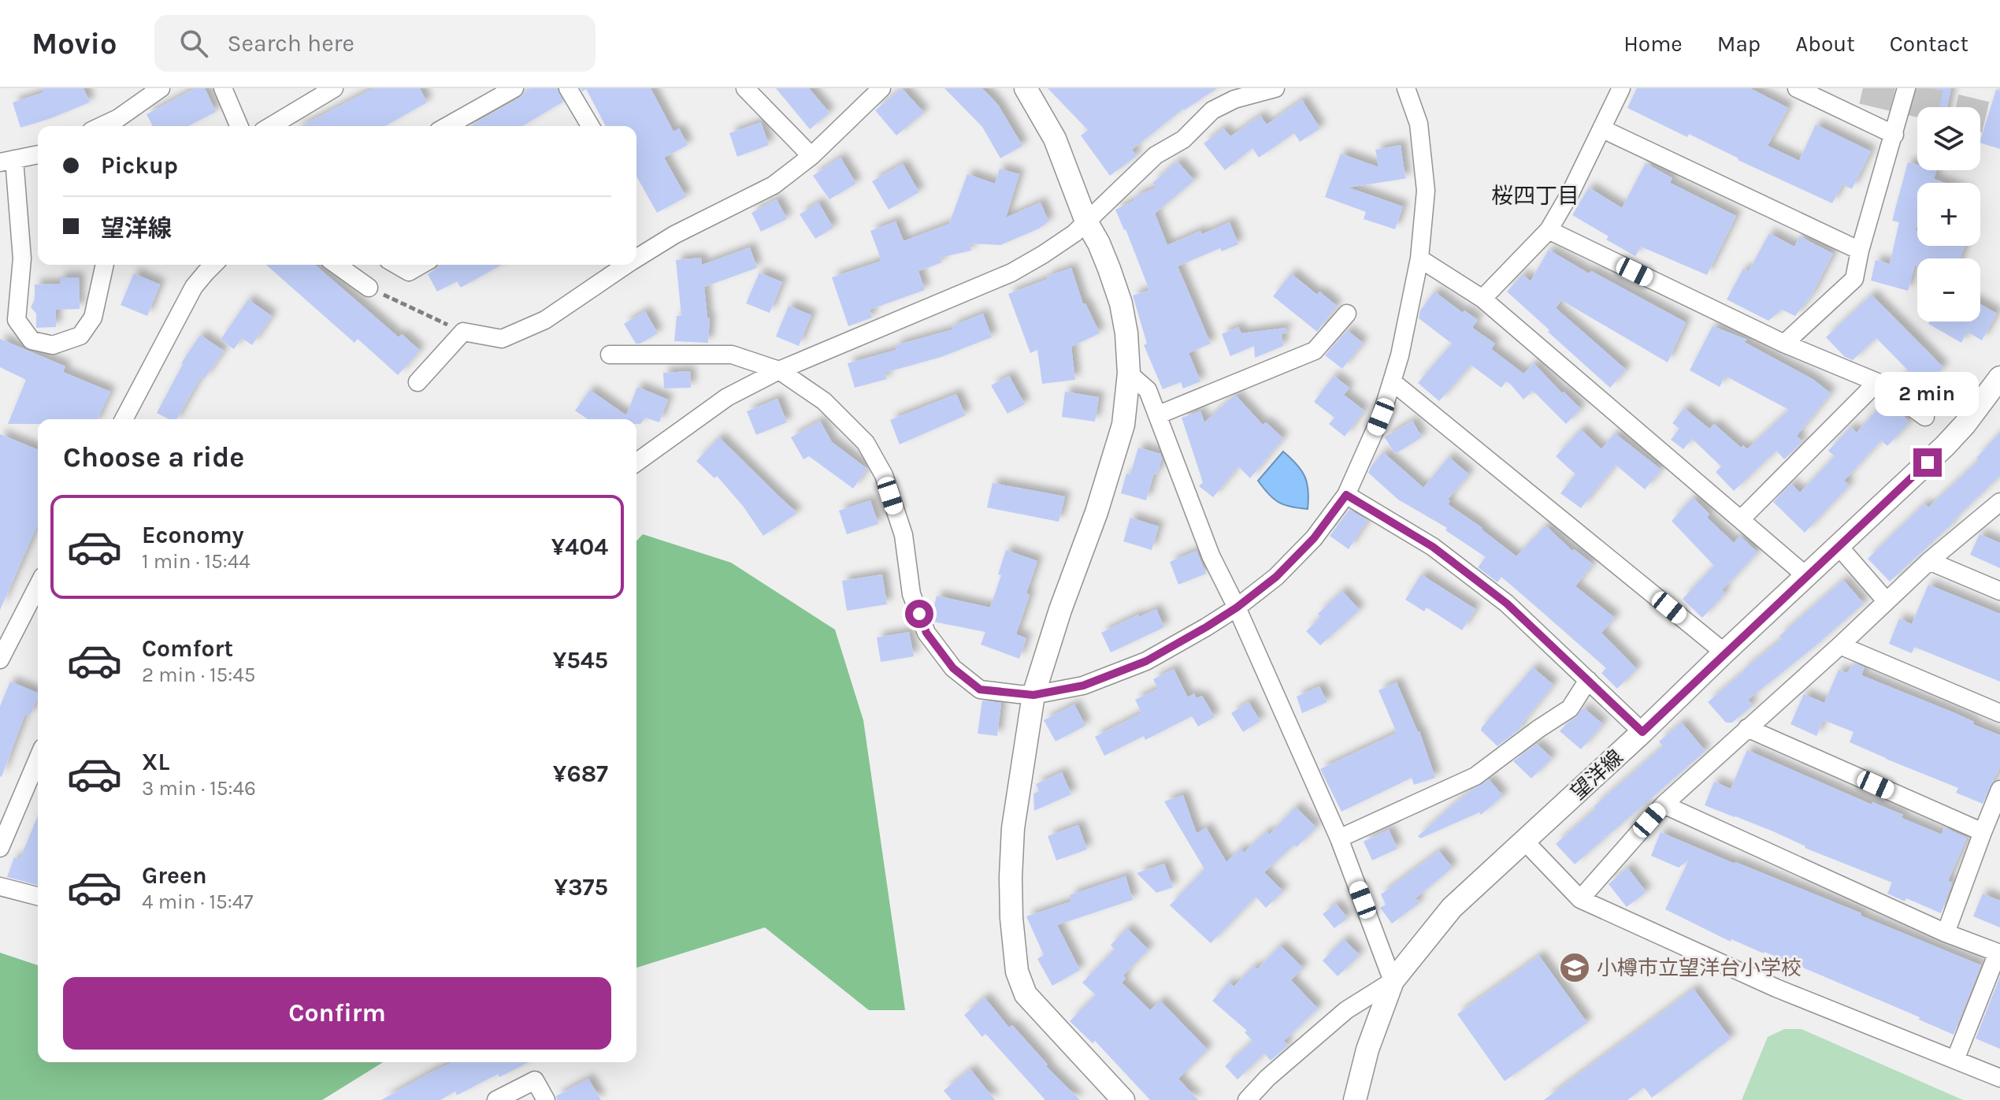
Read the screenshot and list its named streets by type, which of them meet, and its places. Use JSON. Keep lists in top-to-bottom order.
{
  "streets": {
    "street": ["望洋線"]
  },
  "districts": ["桜四丁目"],
  "places": {
    "school or university": ["小樽市立望洋台小学校"]
  },
  "page": {
    "header": "Movio",
    "search": "Search here",
    "nav": [
      "Home",
      "Map",
      "About",
      "Contact"
    ],
    "map_buttons": ["+", "−"],
    "banner": ["Pickup", "望洋線"],
    "bubble": "2 min",
    "heading": "Choose a ride",
    "list": [
      {
        "name": "Economy",
        "note": "1 min · 15:44",
        "value": "¥404"
      },
      {
        "name": "Comfort",
        "note": "2 min · 15:45",
        "value": "¥545"
      },
      {
        "name": "XL",
        "note": "3 min · 15:46",
        "value": "¥687"
      },
      {
        "name": "Green",
        "note": "4 min · 15:47",
        "value": "¥375"
      }
    ],
    "buttons": "Confirm"
  }
}
